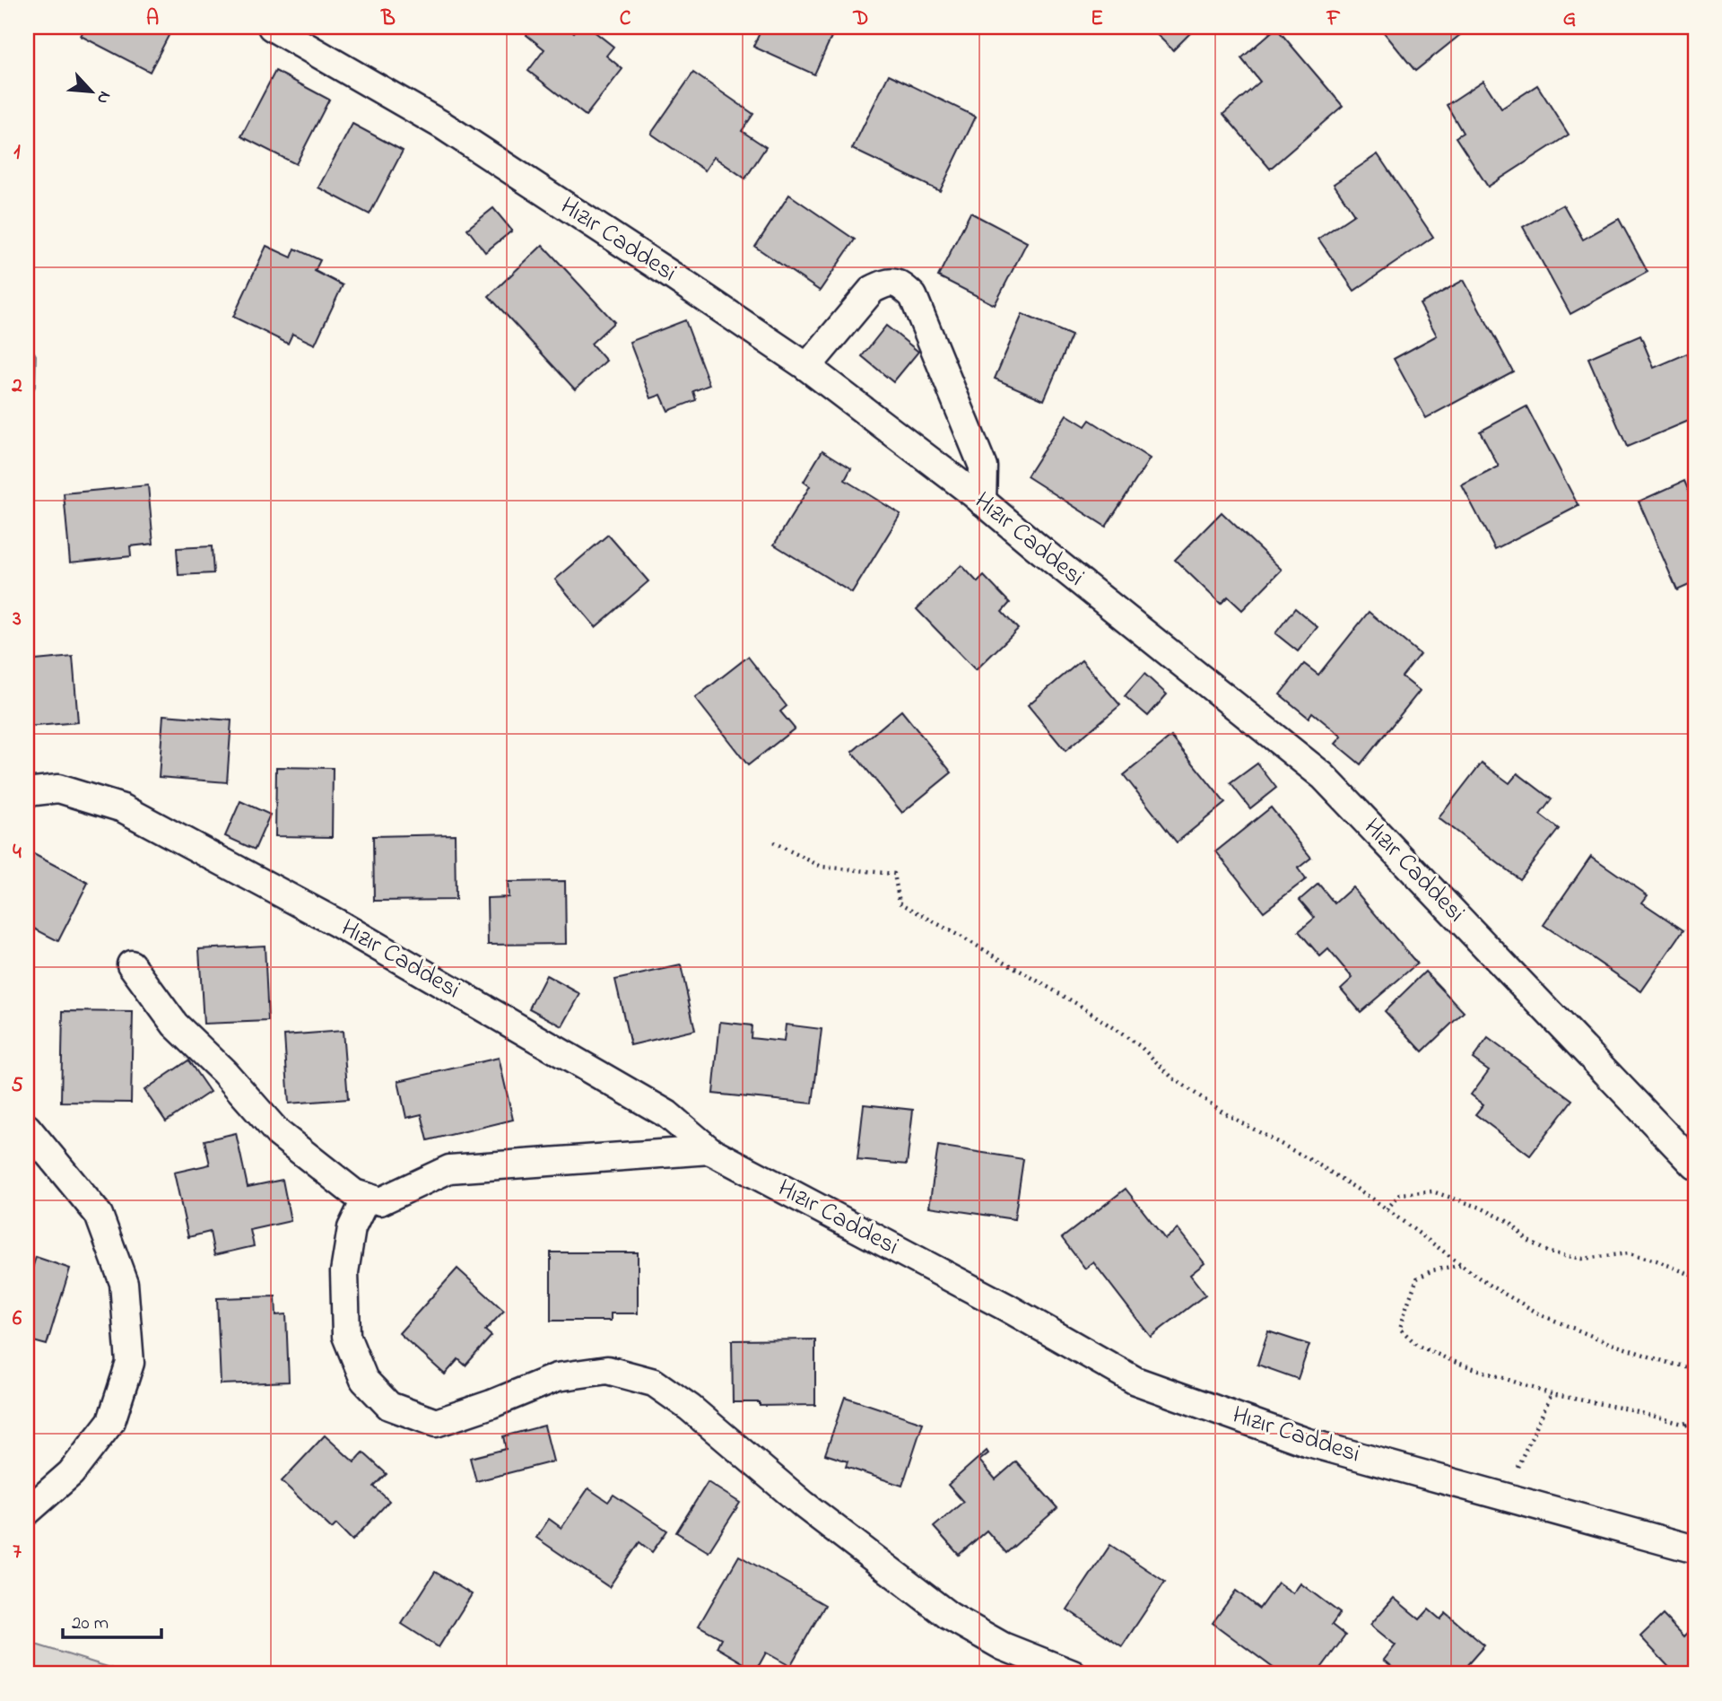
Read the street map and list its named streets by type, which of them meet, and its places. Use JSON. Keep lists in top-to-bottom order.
{
  "streets": {
    "street": ["Hızır Caddesi"]
  },
  "scale_bar": "20 m",
  "north": "bottom right",
  "grid": {
    "columns": [
      "A",
      "B",
      "C",
      "D",
      "E",
      "F",
      "G"
    ],
    "rows": [
      "1",
      "2",
      "3",
      "4",
      "5",
      "6",
      "7"
    ]
  }
}
